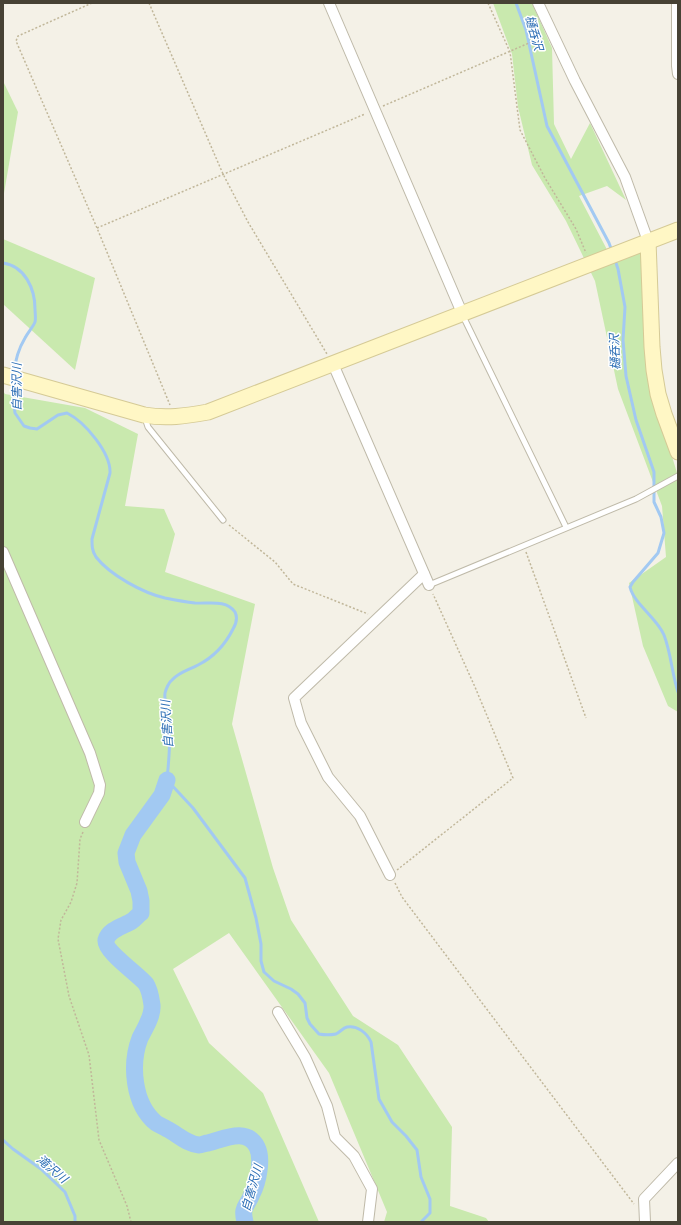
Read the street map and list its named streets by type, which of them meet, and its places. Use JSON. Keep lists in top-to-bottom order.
{
  "water": ["樋呑沢", "自害沢川", "滝沢川"]
}
